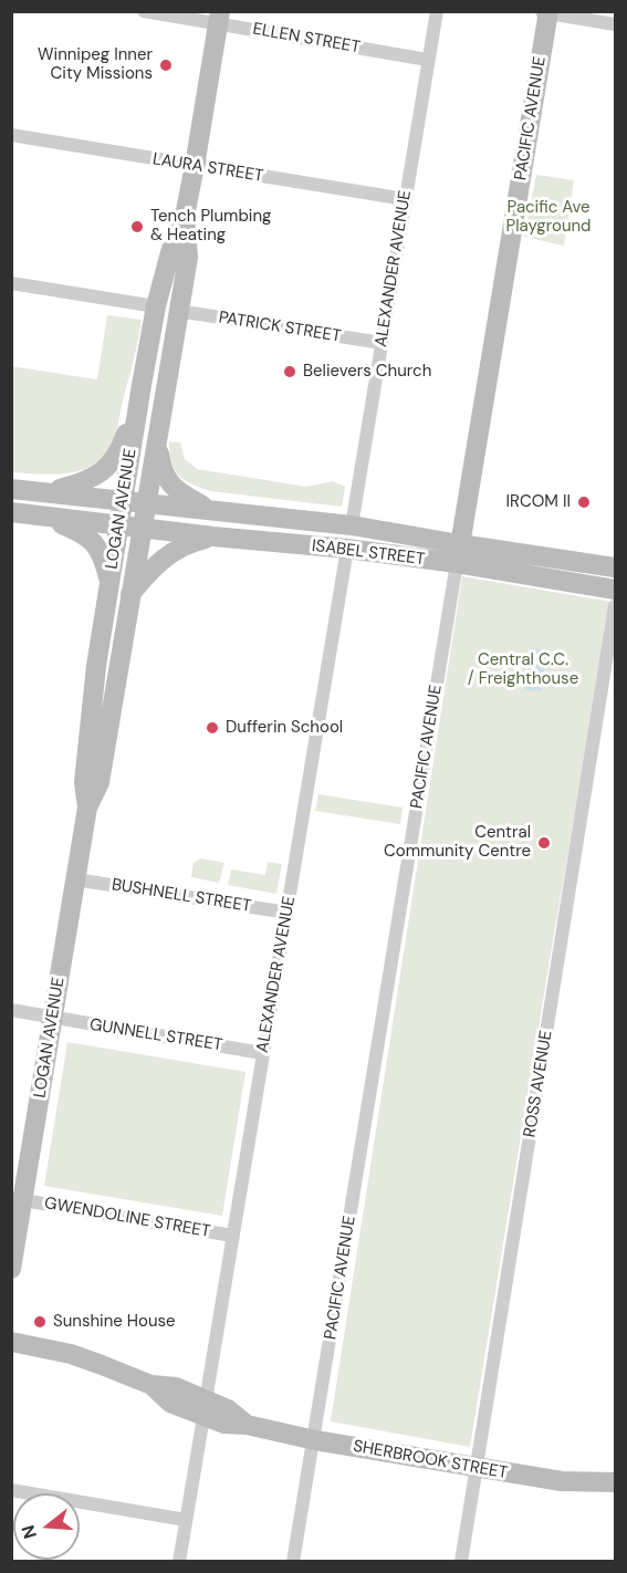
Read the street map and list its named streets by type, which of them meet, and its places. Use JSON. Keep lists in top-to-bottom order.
{
  "streets": {
    "main road": [
      "PACIFIC AVENUE",
      "LOGAN AVENUE",
      "ISABEL STREET",
      "SHERBROOK STREET"
    ],
    "street": [
      "ELLEN STREET",
      "LAURA STREET",
      "ALEXANDER AVENUE",
      "PATRICK STREET",
      "BUSHNELL STREET",
      "GUNNELL STREET",
      "ROSS AVENUE",
      "GWENDOLINE STREET"
    ]
  },
  "crossings": [
    ["ELLEN STREET", "ALEXANDER AVENUE"],
    ["ELLEN STREET", "LOGAN AVENUE"],
    ["PACIFIC AVENUE", "ISABEL STREET"],
    ["PACIFIC AVENUE", "SHERBROOK STREET"],
    ["LAURA STREET", "ALEXANDER AVENUE"],
    ["LAURA STREET", "LOGAN AVENUE"],
    ["ALEXANDER AVENUE", "PATRICK STREET"],
    ["ALEXANDER AVENUE", "ISABEL STREET"],
    ["ALEXANDER AVENUE", "BUSHNELL STREET"],
    ["ALEXANDER AVENUE", "GUNNELL STREET"],
    ["ALEXANDER AVENUE", "GWENDOLINE STREET"],
    ["ALEXANDER AVENUE", "SHERBROOK STREET"],
    ["PATRICK STREET", "LOGAN AVENUE"],
    ["LOGAN AVENUE", "ISABEL STREET"],
    ["LOGAN AVENUE", "BUSHNELL STREET"],
    ["LOGAN AVENUE", "GUNNELL STREET"],
    ["LOGAN AVENUE", "GWENDOLINE STREET"],
    ["ROSS AVENUE", "SHERBROOK STREET"]
  ],
  "parks": ["Pacific Ave Playground", "Central C.C. / Freighthouse"],
  "places": [
    "Winnipeg Inner City Missions",
    "Tench Plumbing & Heating",
    "Believers Church",
    "IRCOM II",
    "Dufferin School",
    "Central Community Centre",
    "Sunshine House"
  ],
  "north": "left"
}
